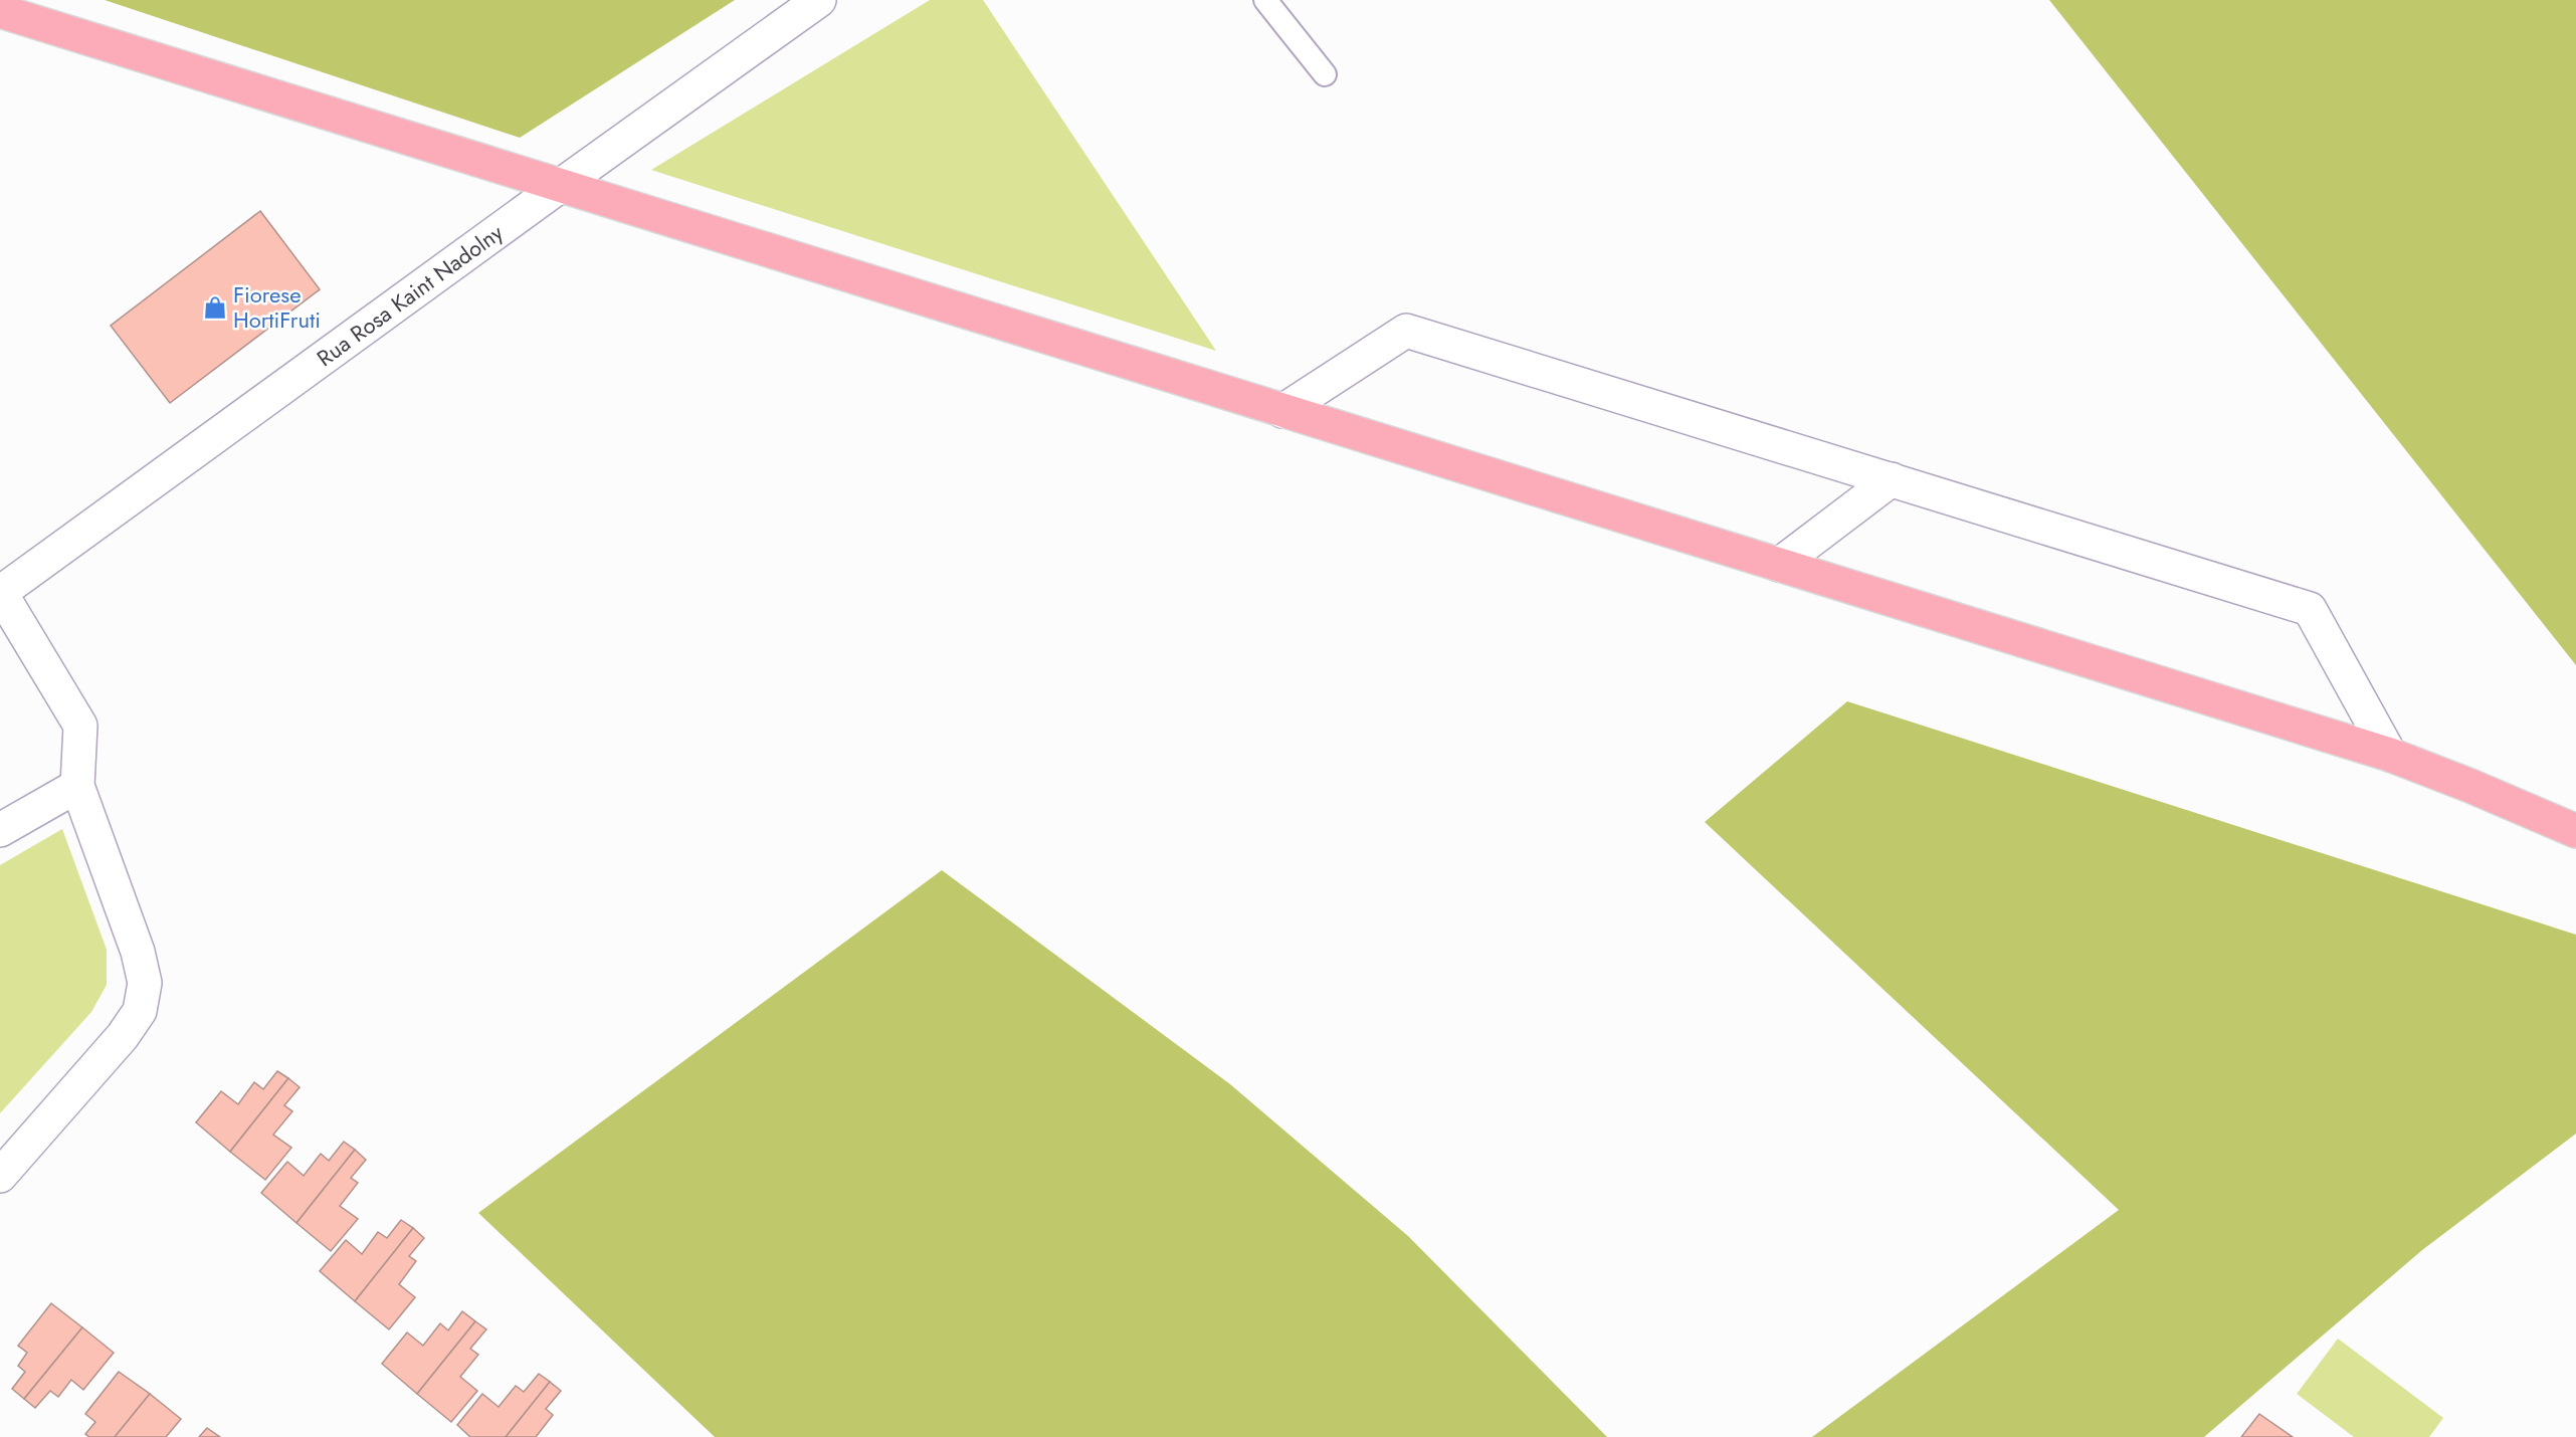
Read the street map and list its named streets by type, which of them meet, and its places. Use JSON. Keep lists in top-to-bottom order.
{
  "streets": {
    "street": ["Rua Rosa Kaint Nadolny"]
  },
  "places": {
    "shop": ["Fiorese HortiFruti"]
  }
}
